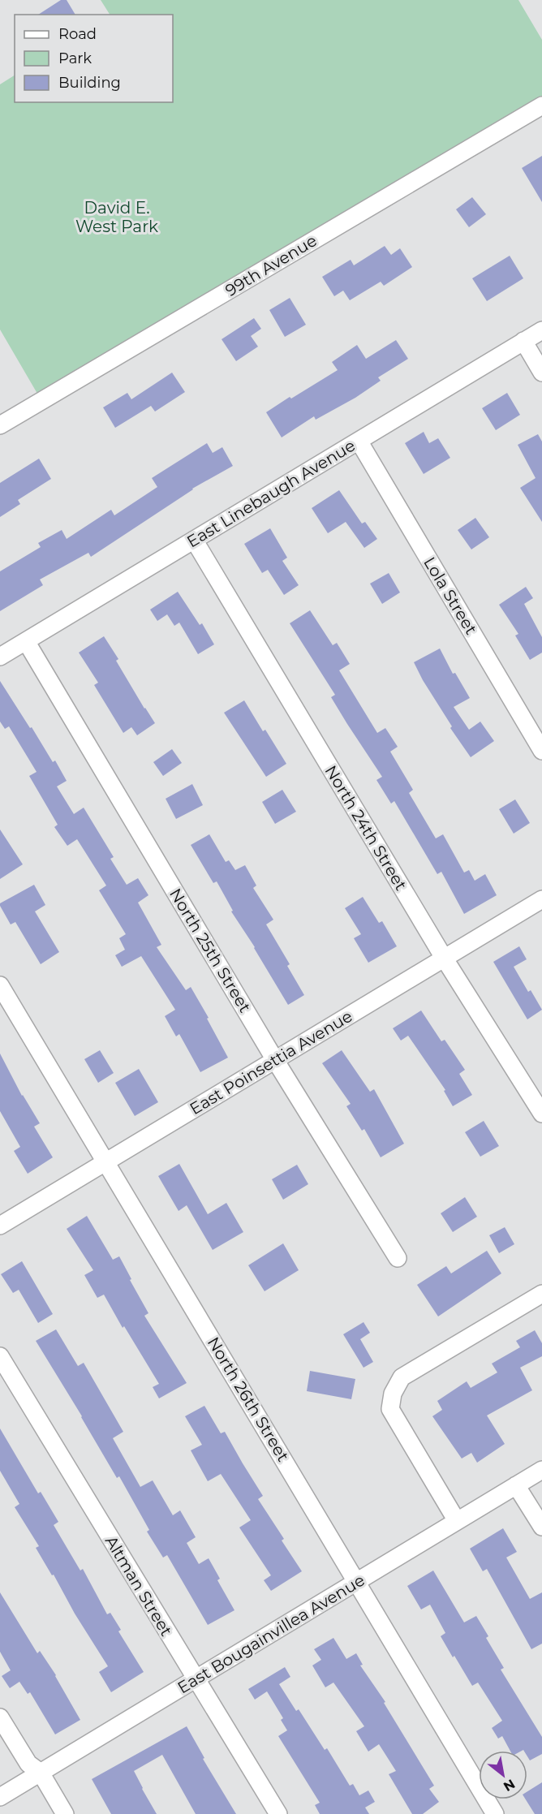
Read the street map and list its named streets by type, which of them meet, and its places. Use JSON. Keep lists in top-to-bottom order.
{
  "streets": {
    "street": [
      "99th Avenue",
      "East Linebaugh Avenue",
      "Lola Street",
      "North 24th Street",
      "North 25th Street",
      "East Poinsettia Avenue",
      "North 26th Street",
      "Altman Street",
      "East Bougainvillea Avenue"
    ]
  },
  "crossings": [
    ["East Linebaugh Avenue", "Lola Street"],
    ["East Linebaugh Avenue", "North 24th Street"],
    ["East Linebaugh Avenue", "North 25th Street"],
    ["North 24th Street", "East Poinsettia Avenue"],
    ["North 25th Street", "East Poinsettia Avenue"],
    ["East Poinsettia Avenue", "North 26th Street"],
    ["North 26th Street", "East Bougainvillea Avenue"],
    ["Altman Street", "East Bougainvillea Avenue"]
  ],
  "parks": ["David E. West Park"],
  "legend": ["Road", "Park", "Building"],
  "north": "bottom right"
}
